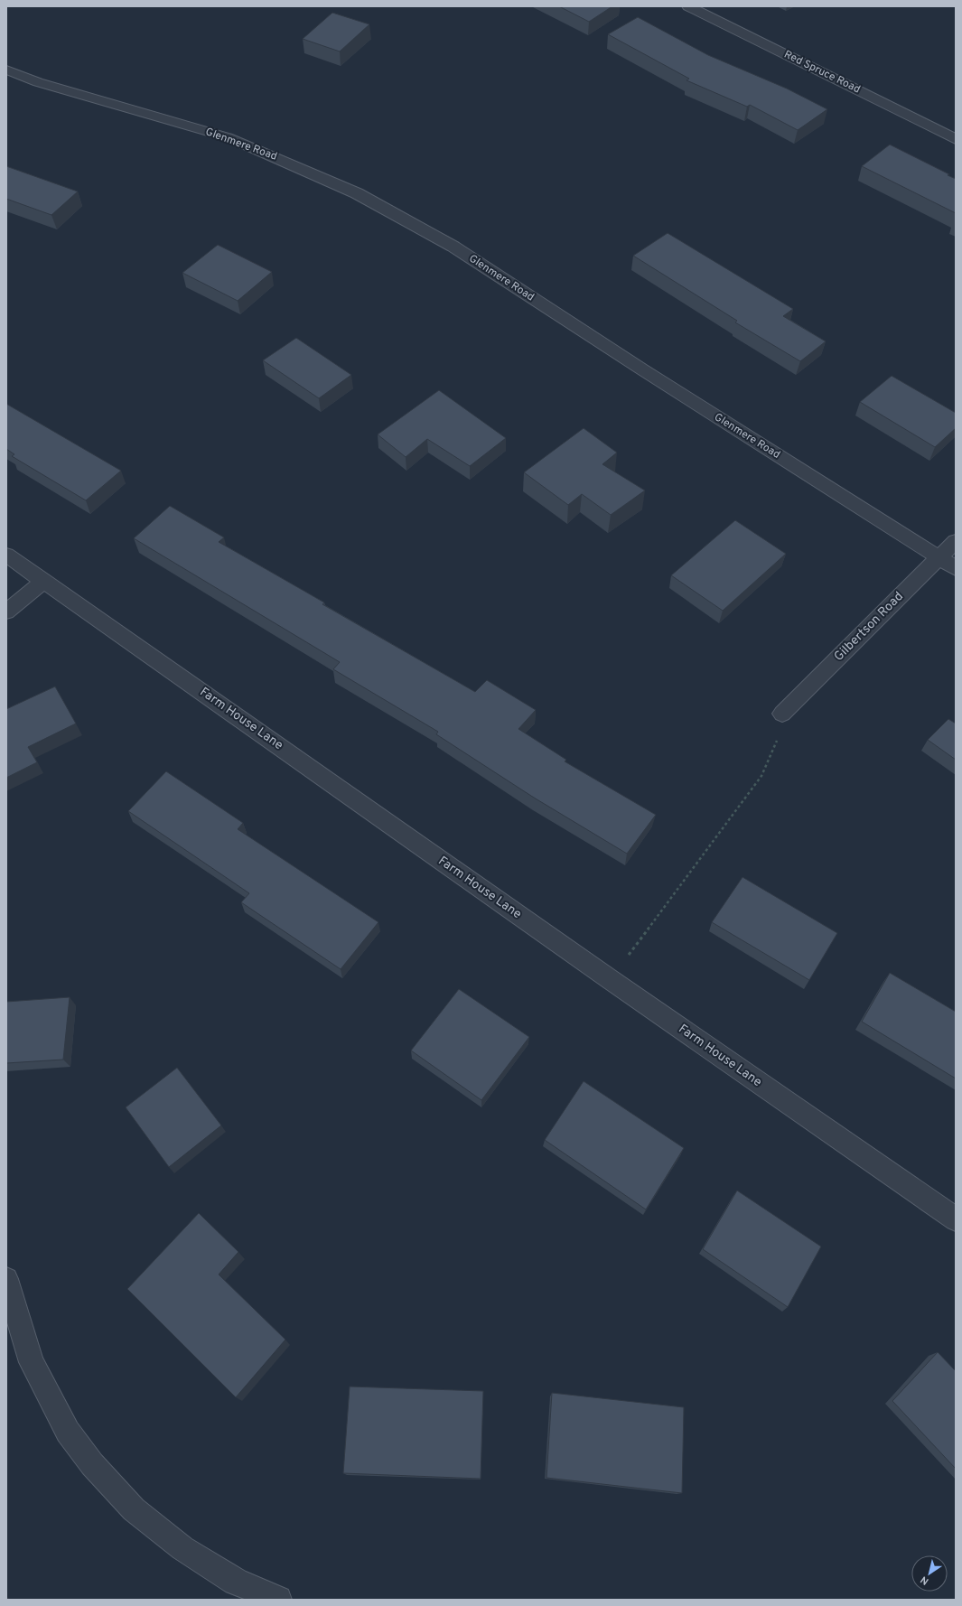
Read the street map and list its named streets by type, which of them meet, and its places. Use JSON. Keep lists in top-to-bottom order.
{
  "streets": {
    "street": [
      "Red Spruce Road",
      "Glenmere Road",
      "Gilbertson Road",
      "Farm House Lane"
    ]
  },
  "crossings": [
    ["Glenmere Road", "Gilbertson Road"]
  ],
  "north": "bottom left"
}
